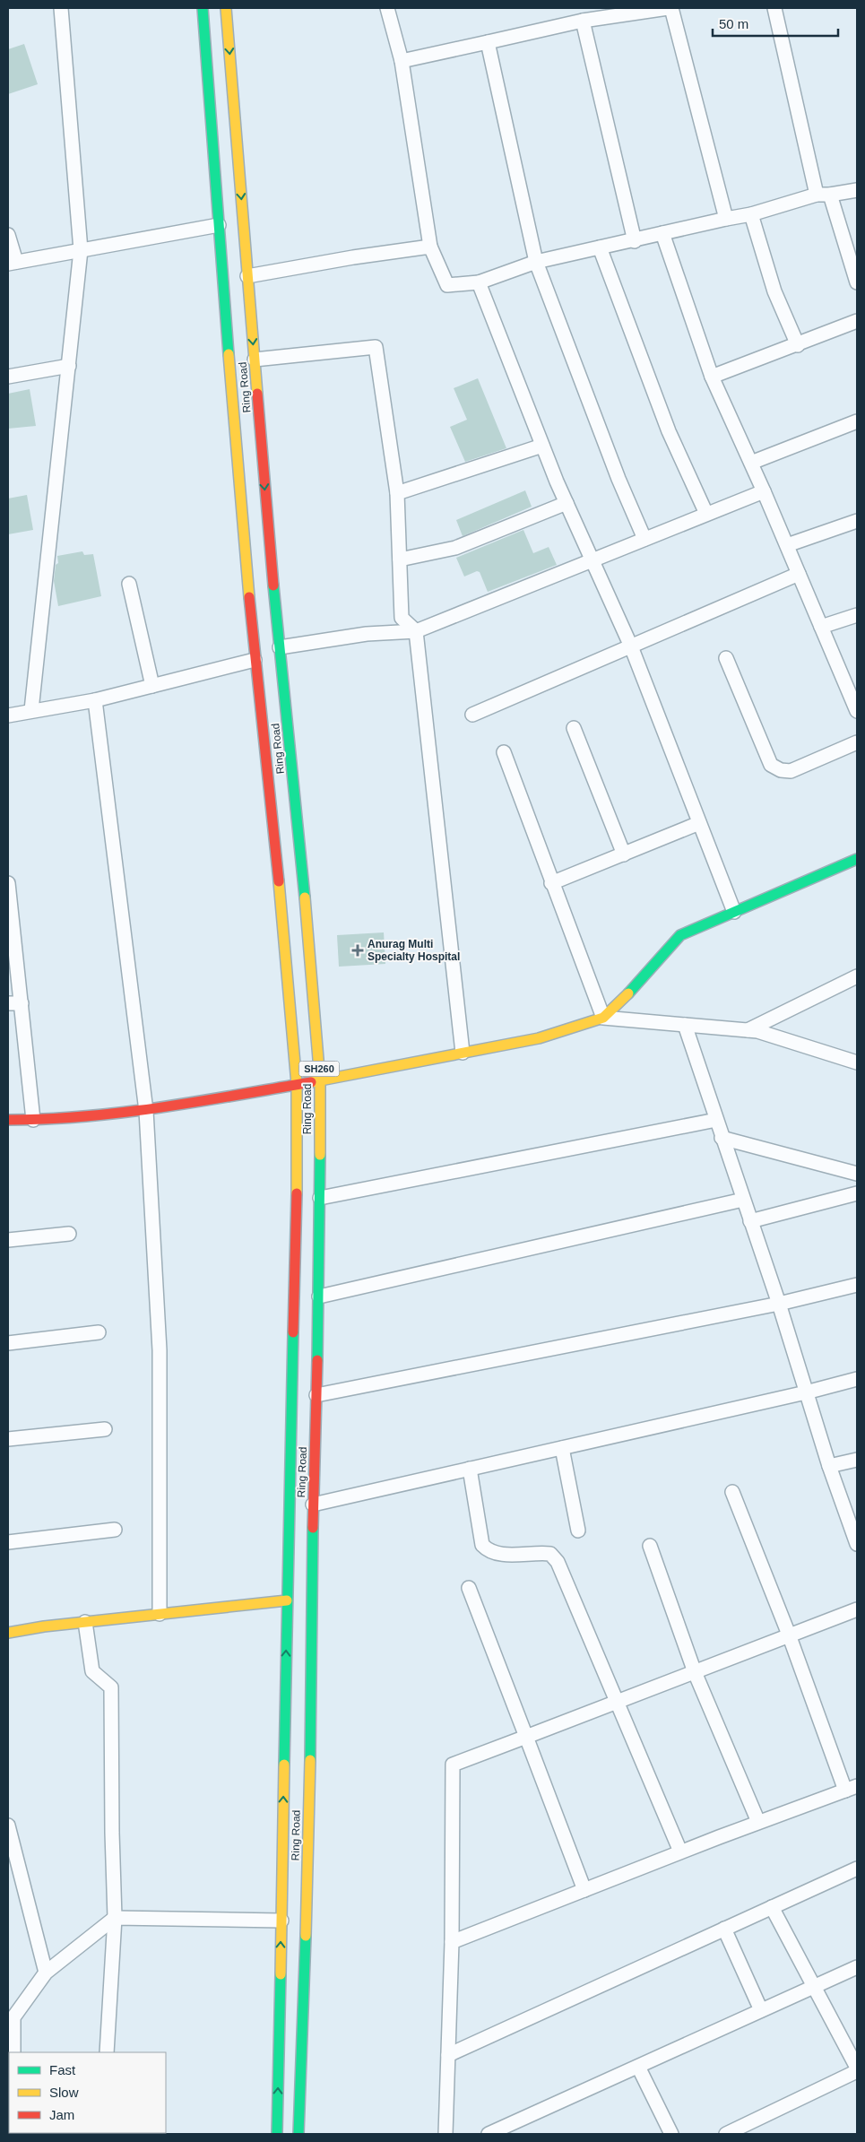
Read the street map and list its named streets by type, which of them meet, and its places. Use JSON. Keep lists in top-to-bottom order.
{
  "streets": {
    "main road": ["Ring Road", "SH260"]
  },
  "places": {
    "health": ["Anurag Multi Specialty Hospital"]
  },
  "legend": ["Fast", "Slow", "Jam"],
  "scale_bar": "50 m"
}
